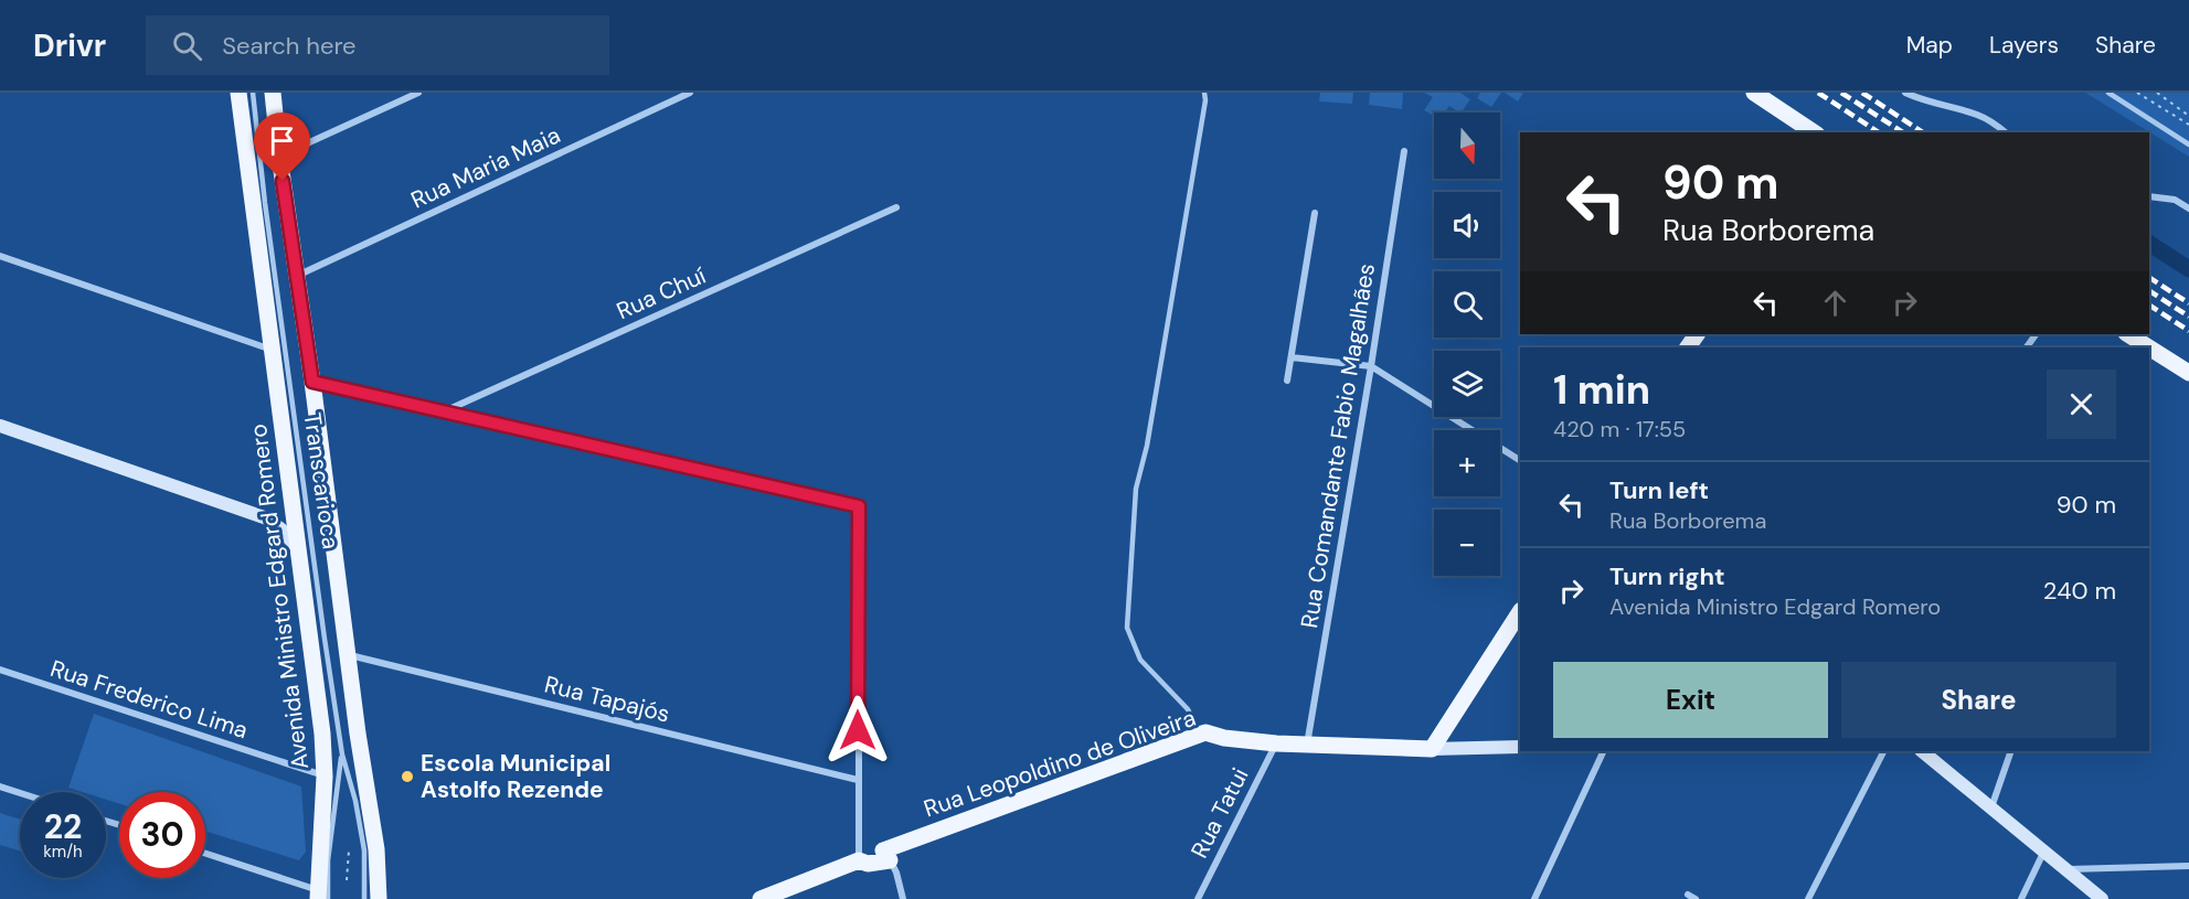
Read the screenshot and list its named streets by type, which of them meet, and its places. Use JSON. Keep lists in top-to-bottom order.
{
  "streets": {
    "main road": ["Avenida Ministro Edgard Romero", "Rua Leopoldino de Oliveira"],
    "street": [
      "Rua Maria Maia",
      "Rua Chuí",
      "Rua Comandante Fabio Magalhães",
      "Rua Frederico Lima",
      "Rua Tapajós",
      "Rua Tatui"
    ],
    "lane": ["Transcarioca"]
  },
  "crossings": [
    ["Rua Comandante Fabio Magalhães", "Rua Leopoldino de Oliveira"],
    ["Transcarioca", "Avenida Ministro Edgard Romero"],
    ["Avenida Ministro Edgard Romero", "Rua Frederico Lima"],
    ["Rua Leopoldino de Oliveira", "Rua Tatui"]
  ],
  "places": ["Escola Municipal Astolfo Rezende"],
  "north": "bottom",
  "page": {
    "header": "Drivr",
    "search": "Search here",
    "nav": ["Map", "Layers", "Share"],
    "map_buttons": ["+", "−"],
    "turn": ["90 m", "Rua Borborema"],
    "heading": ["1 min", "420 m · 17:55"],
    "list": [
      {
        "name": "Turn left",
        "note": "Rua Borborema",
        "value": "90 m"
      },
      {
        "name": "Turn right",
        "note": "Avenida Ministro Edgard Romero",
        "value": "240 m"
      }
    ],
    "buttons": ["Exit", "Share"],
    "speed": "22 km/h",
    "limit": "30"
  }
}
